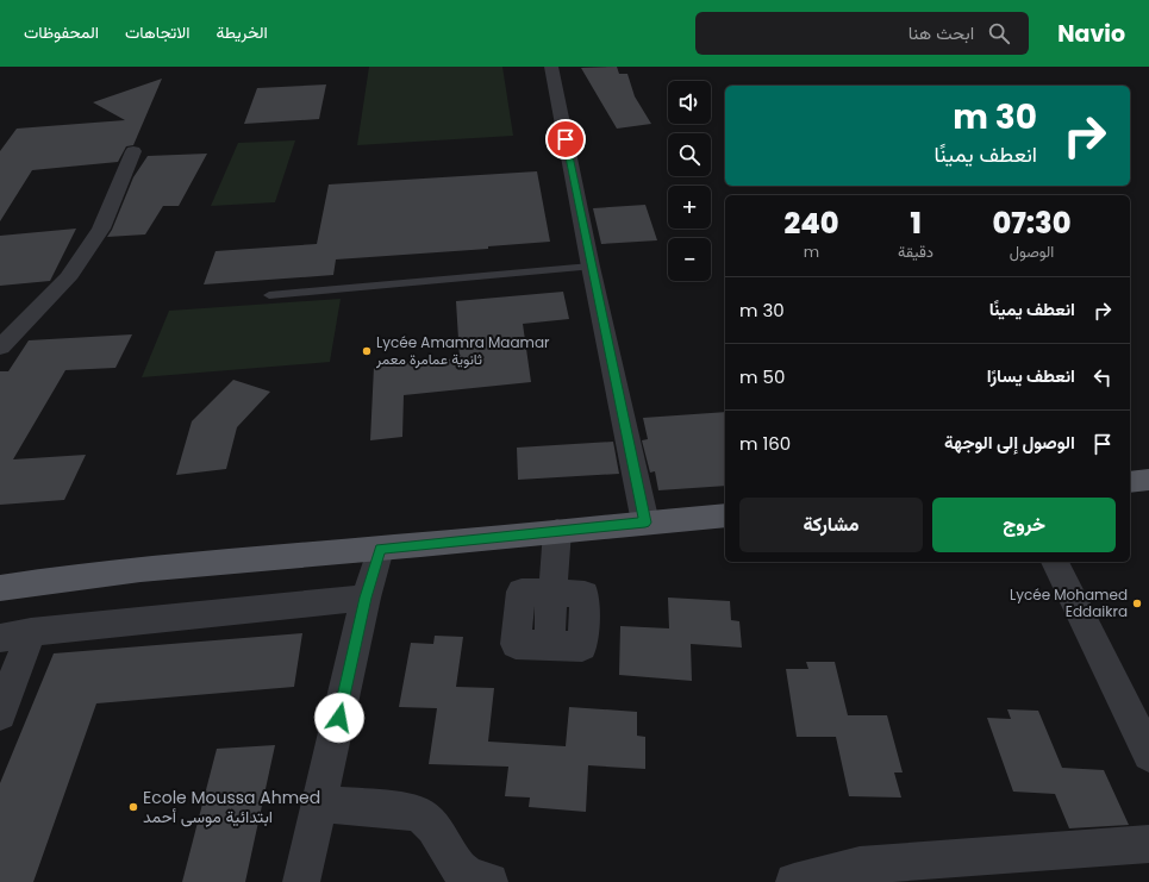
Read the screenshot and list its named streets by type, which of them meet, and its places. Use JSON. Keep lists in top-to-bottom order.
{
  "places": ["Lycée Amamra Maamar ثانوية عمامرة معمر", "Lycée Mohamed Eddaikra", "Ecole Moussa Ahmed ابتدائية موسى أحمد"],
  "page": {
    "header": "Navio",
    "search": "ابحث هنا",
    "nav": ["الخريطة", "الاتجاهات", "المحفوظات"],
    "map_buttons": ["+", "−"],
    "turn": ["30 m", "انعطف يمينًا"],
    "eta": [
      "07:30",
      "الوصول",
      "1",
      "دقيقة",
      "240",
      "m"
    ],
    "list": [
      {
        "name": "انعطف يمينًا",
        "value": "30 m"
      },
      {
        "name": "انعطف يسارًا",
        "value": "50 m"
      },
      {
        "name": "الوصول إلى الوجهة",
        "value": "160 m"
      }
    ],
    "buttons": ["خروج", "مشاركة"]
  }
}
